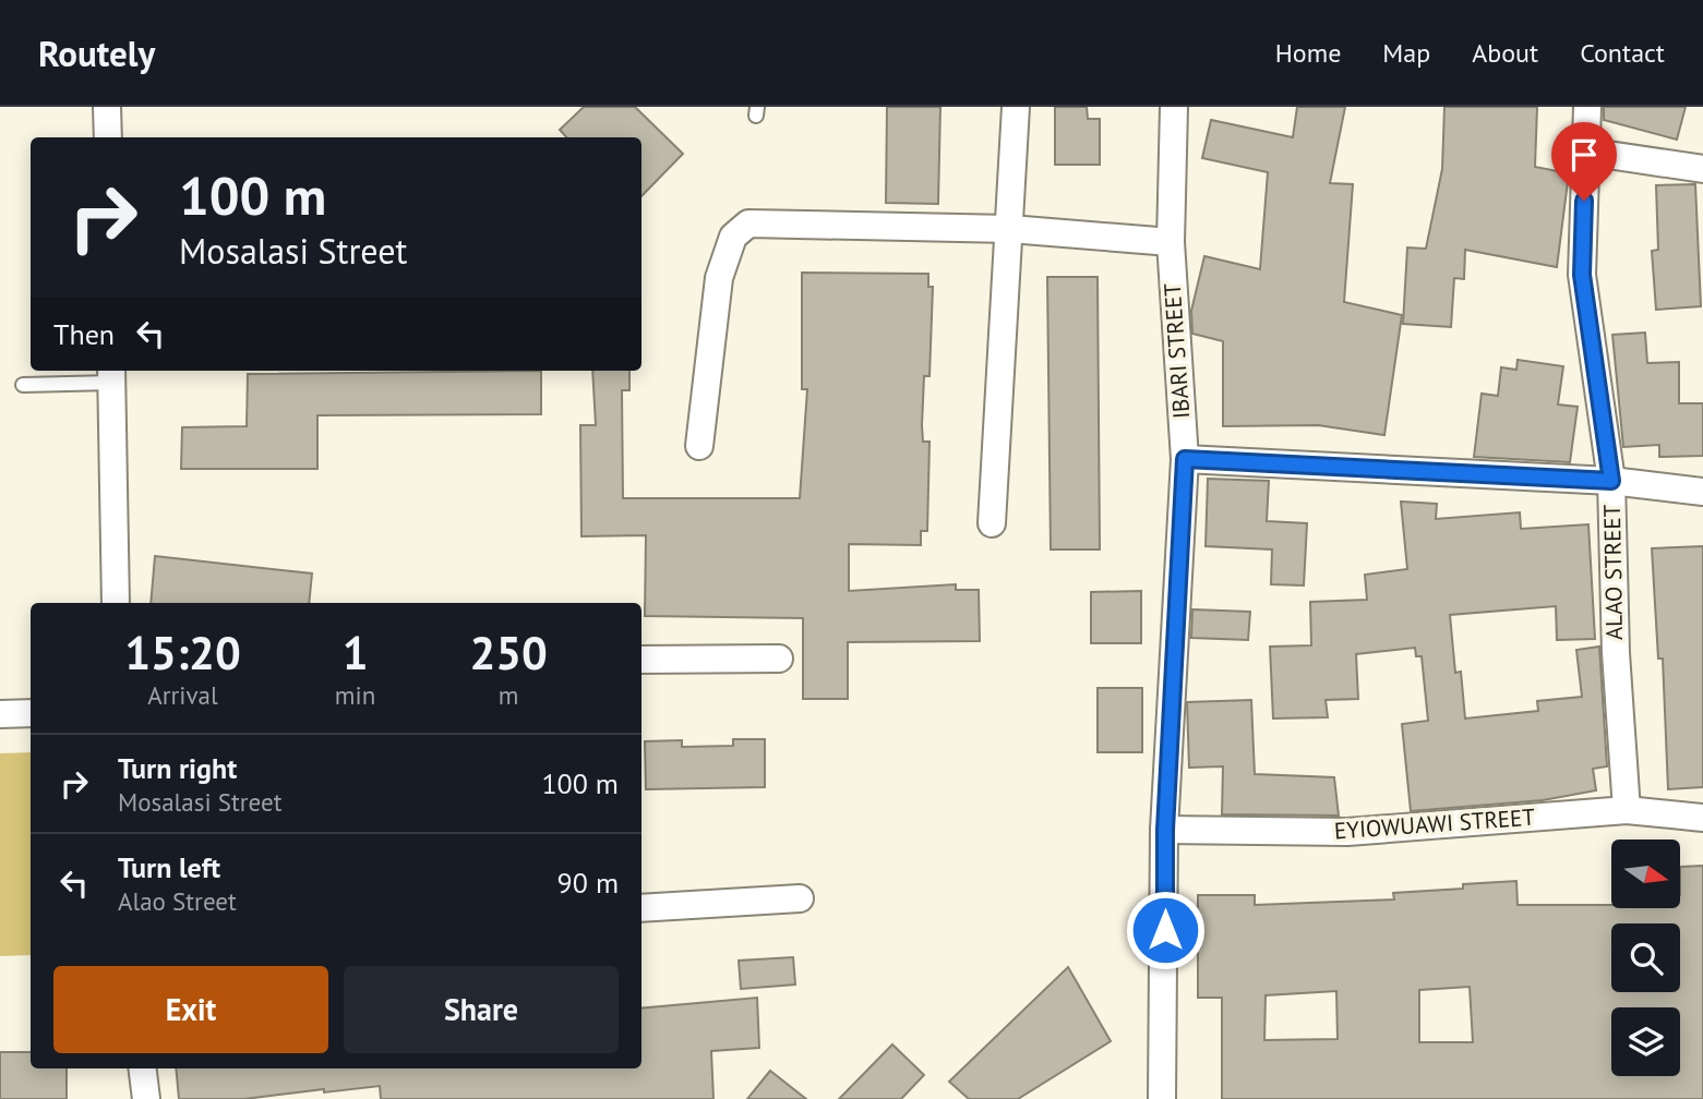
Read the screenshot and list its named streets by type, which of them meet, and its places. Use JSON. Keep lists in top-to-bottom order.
{
  "streets": {
    "street": ["IBARI STREET", "ALAO STREET", "EYIOWUAWI STREET"]
  },
  "crossings": [
    ["IBARI STREET", "EYIOWUAWI STREET"],
    ["ALAO STREET", "EYIOWUAWI STREET"]
  ],
  "north": "right",
  "page": {
    "header": "Routely",
    "nav": [
      "Home",
      "Map",
      "About",
      "Contact"
    ],
    "turn": ["100 m", "Mosalasi Street"],
    "then": "Then",
    "eta": [
      "15:20",
      "Arrival",
      "1",
      "min",
      "250",
      "m"
    ],
    "list": [
      {
        "name": "Turn right",
        "note": "Mosalasi Street",
        "value": "100 m"
      },
      {
        "name": "Turn left",
        "note": "Alao Street",
        "value": "90 m"
      }
    ],
    "buttons": ["Exit", "Share"]
  }
}
